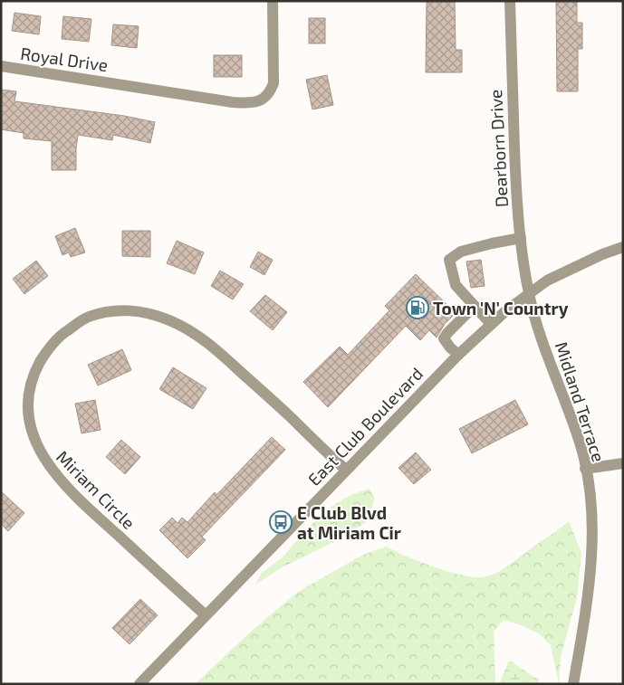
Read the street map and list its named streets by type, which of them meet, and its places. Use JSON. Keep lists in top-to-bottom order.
{
  "streets": {
    "street": [
      "Royal Drive",
      "Dearborn Drive",
      "Midland Terrace",
      "East Club Boulevard",
      "Miriam Circle"
    ]
  },
  "crossings": [
    ["Dearborn Drive", "Midland Terrace"],
    ["Dearborn Drive", "East Club Boulevard"],
    ["Midland Terrace", "East Club Boulevard"],
    ["East Club Boulevard", "Miriam Circle"]
  ],
  "places": {
    "fuel station": ["Town 'N' Country"],
    "bus stop": ["E Club Blvd at Miriam Cir"]
  }
}
